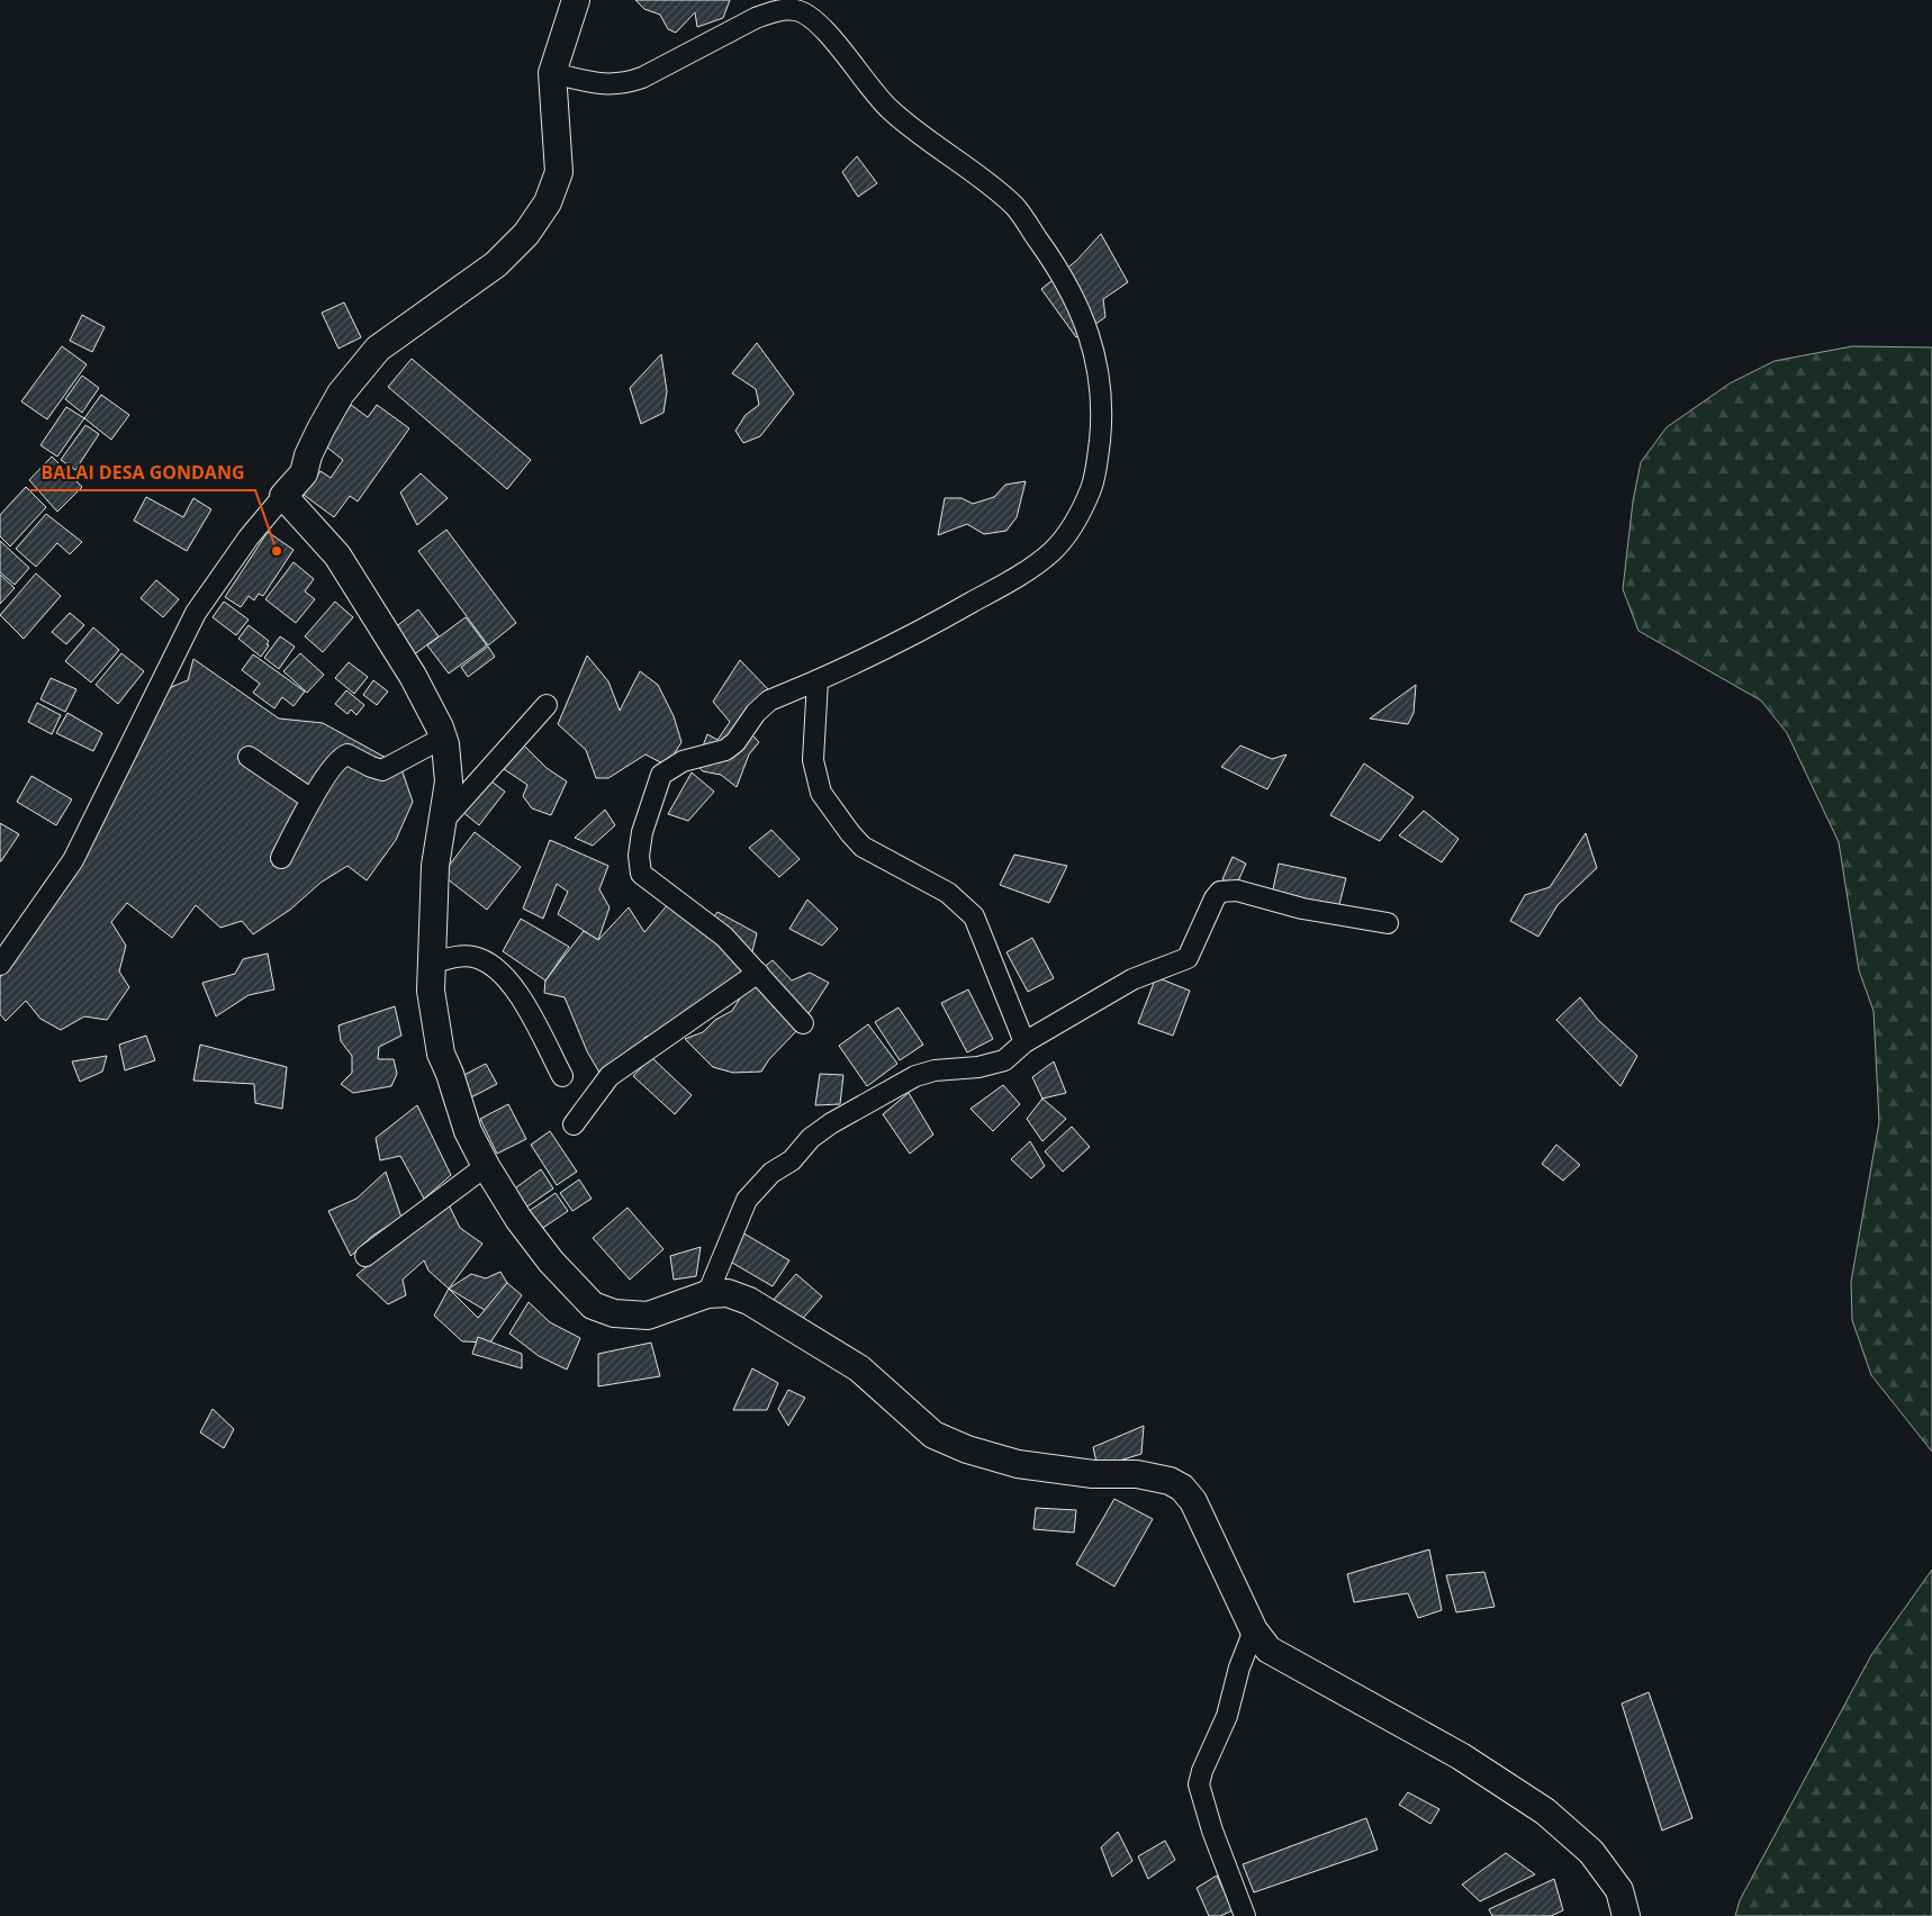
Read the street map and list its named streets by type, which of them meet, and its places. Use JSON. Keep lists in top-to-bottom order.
{
  "places": ["BALAI DESA GONDANG"]
}
